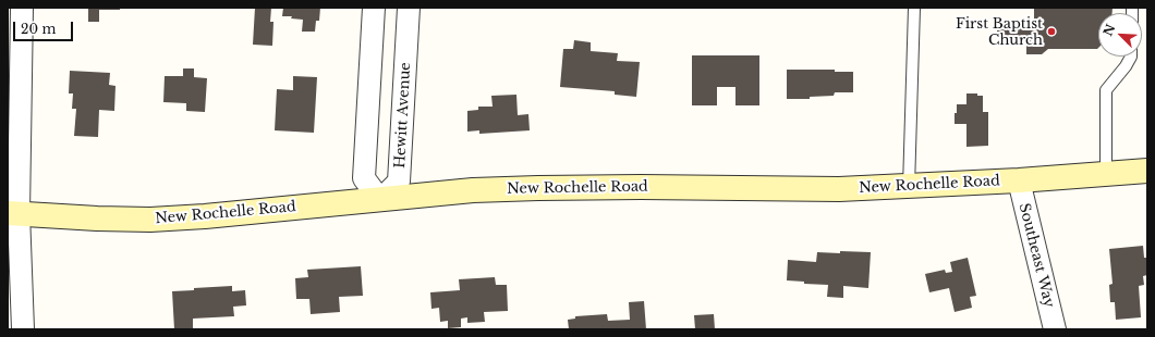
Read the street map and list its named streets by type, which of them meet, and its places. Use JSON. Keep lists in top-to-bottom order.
{
  "streets": {
    "main road": ["New Rochelle Road"],
    "street": ["Hewitt Avenue", "Southeast Way"]
  },
  "crossings": [
    ["Hewitt Avenue", "New Rochelle Road"],
    ["New Rochelle Road", "Southeast Way"]
  ],
  "places": ["First Baptist Church"],
  "scale_bar": "20 m",
  "north": "top left"
}
